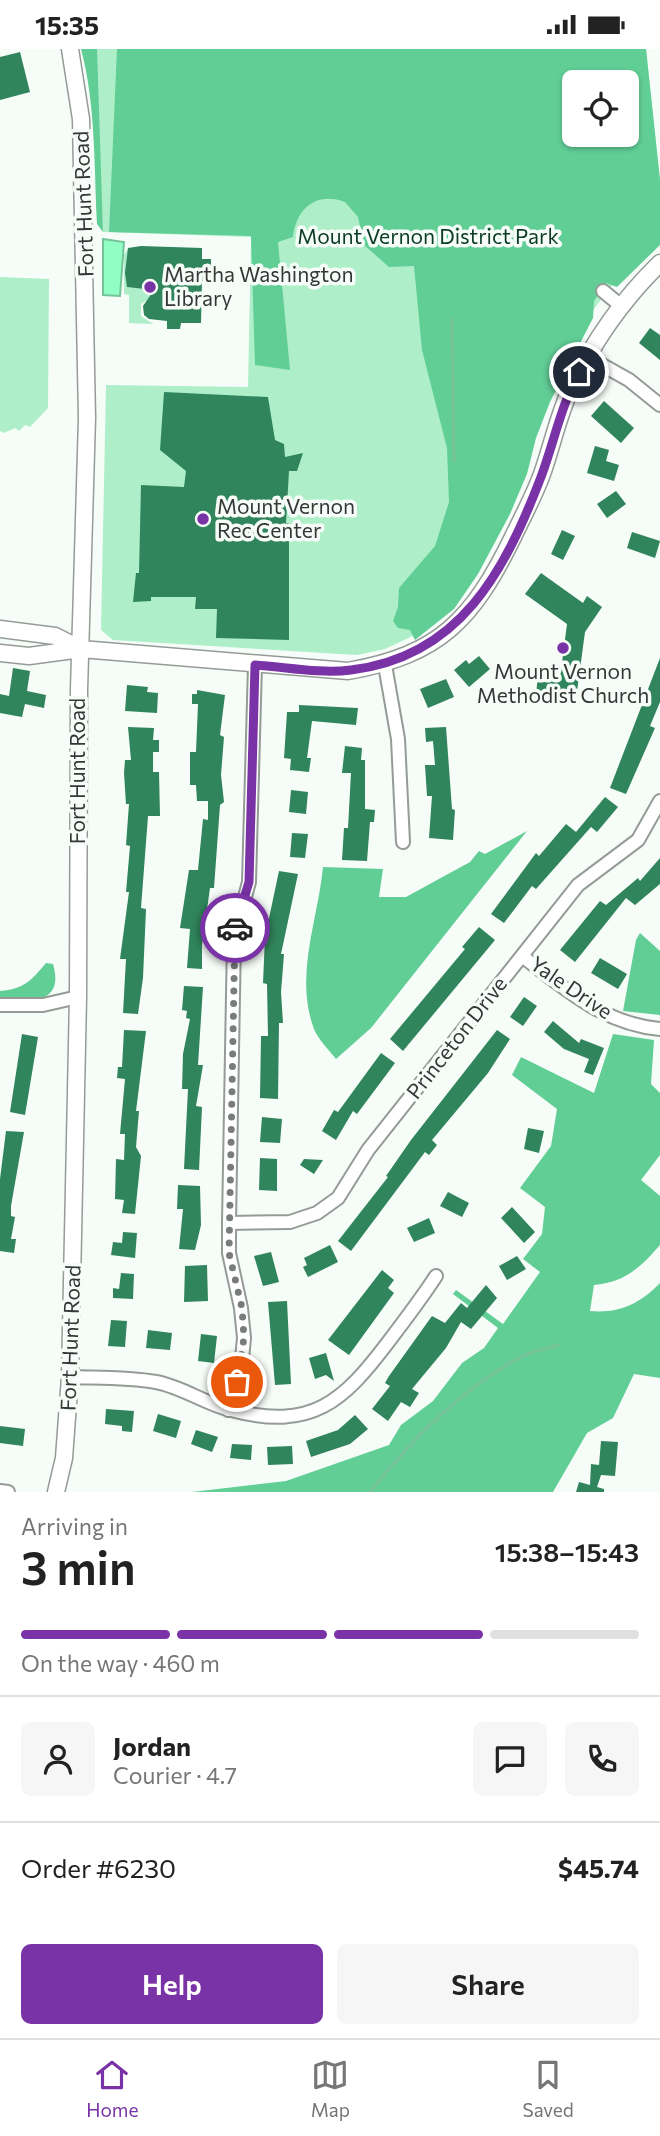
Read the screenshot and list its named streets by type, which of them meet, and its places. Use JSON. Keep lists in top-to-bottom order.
{
  "streets": {
    "main road": ["Fort Hunt Road"],
    "street": ["Yale Drive", "Princeton Drive"]
  },
  "crossings": [
    ["Yale Drive", "Princeton Drive"]
  ],
  "parks": ["Mount Vernon District Park"],
  "places": ["Martha Washington Library", "Mount Vernon Rec Center", "Mount Vernon Methodist Church"],
  "page": {
    "status": "15:35",
    "heading": ["3 min", "Arriving in", "15:38–15:43"],
    "panel": [
      "Jordan",
      "Courier · 4.7",
      "Order #6230",
      "$45.74"
    ],
    "bar": "On the way · 460 m",
    "buttons": ["Help", "Share"],
    "tabs": ["Home", "Map", "Saved"]
  }
}
